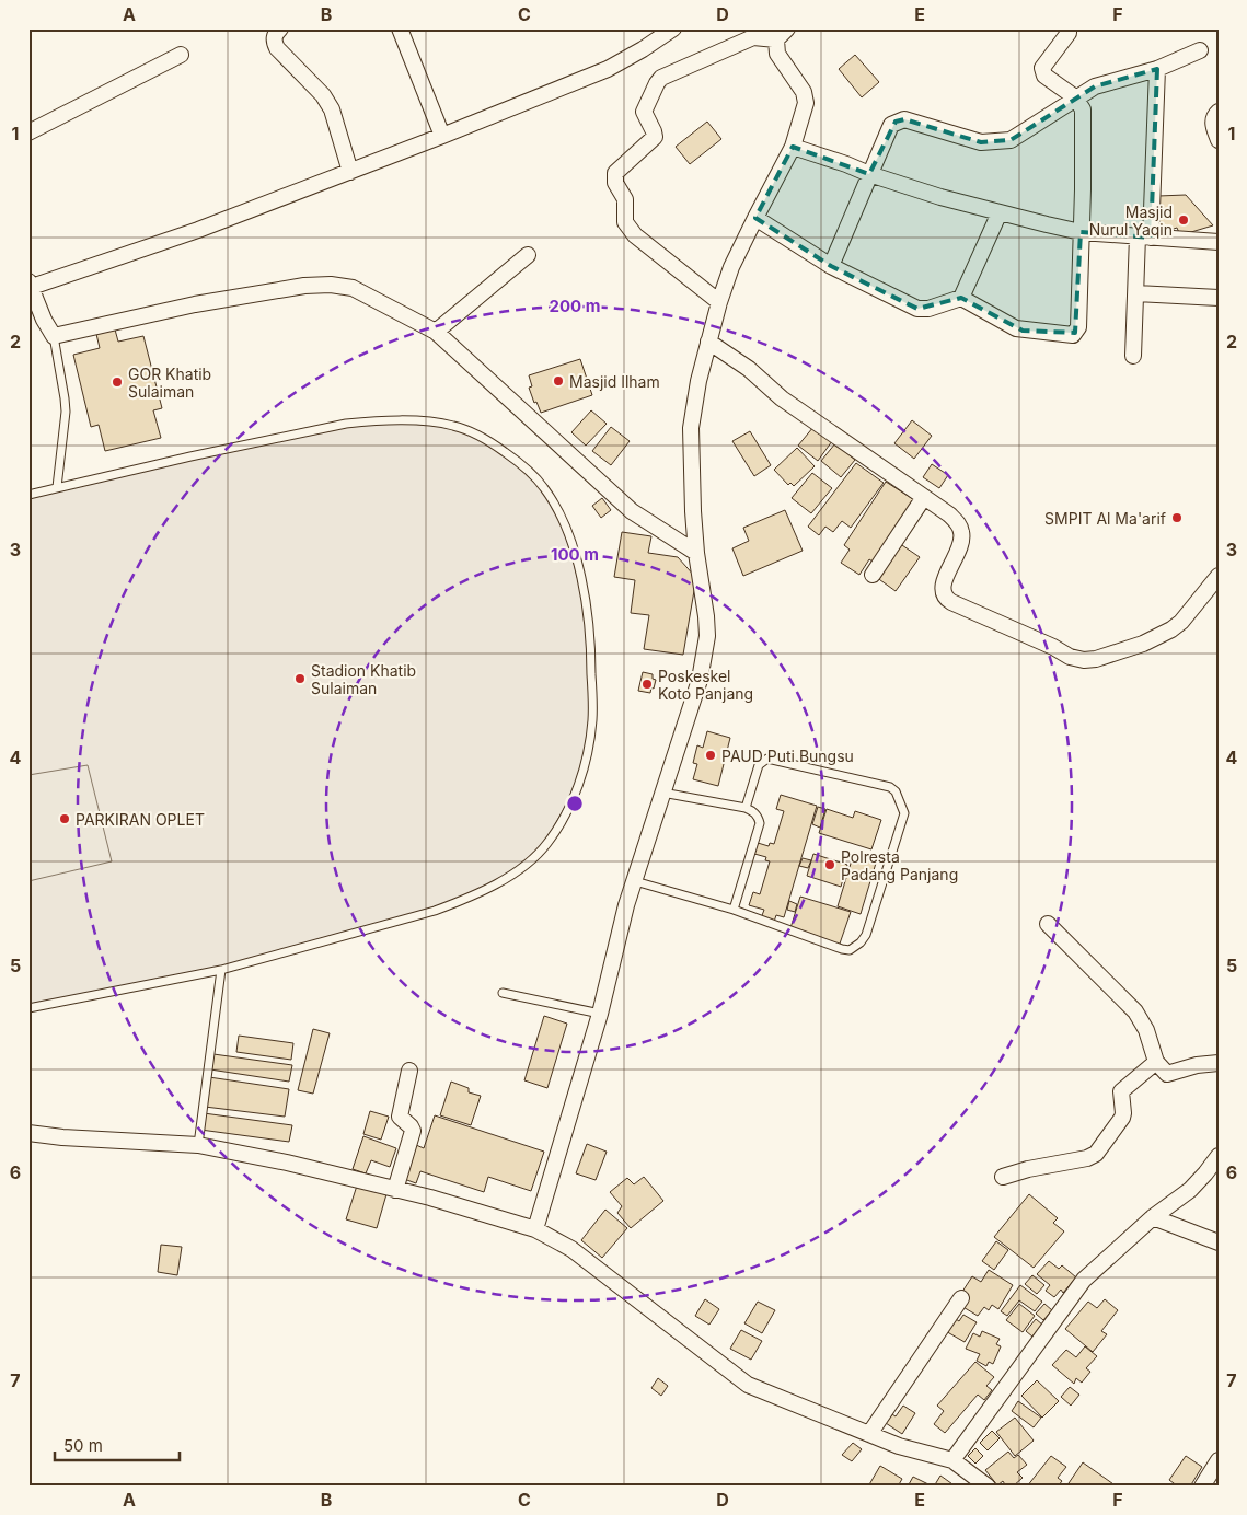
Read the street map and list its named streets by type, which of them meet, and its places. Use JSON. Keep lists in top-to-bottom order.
{
  "places": [
    "Masjid Nurul Yaqin",
    "Masjid Ilham",
    "GOR Khatib Sulaiman",
    "SMPIT Al Ma'arif",
    "Stadion Khatib Sulaiman",
    "Poskeskel Koto Panjang",
    "PAUD Puti Bungsu",
    "PARKIRAN OPLET",
    "Polresta Padang Panjang"
  ],
  "scale_bar": "50 m",
  "grid": {
    "columns": [
      "A",
      "B",
      "C",
      "D",
      "E",
      "F"
    ],
    "rows": [
      "1",
      "2",
      "3",
      "4",
      "5",
      "6",
      "7"
    ]
  },
  "rings": ["200 m", "100 m"]
}
